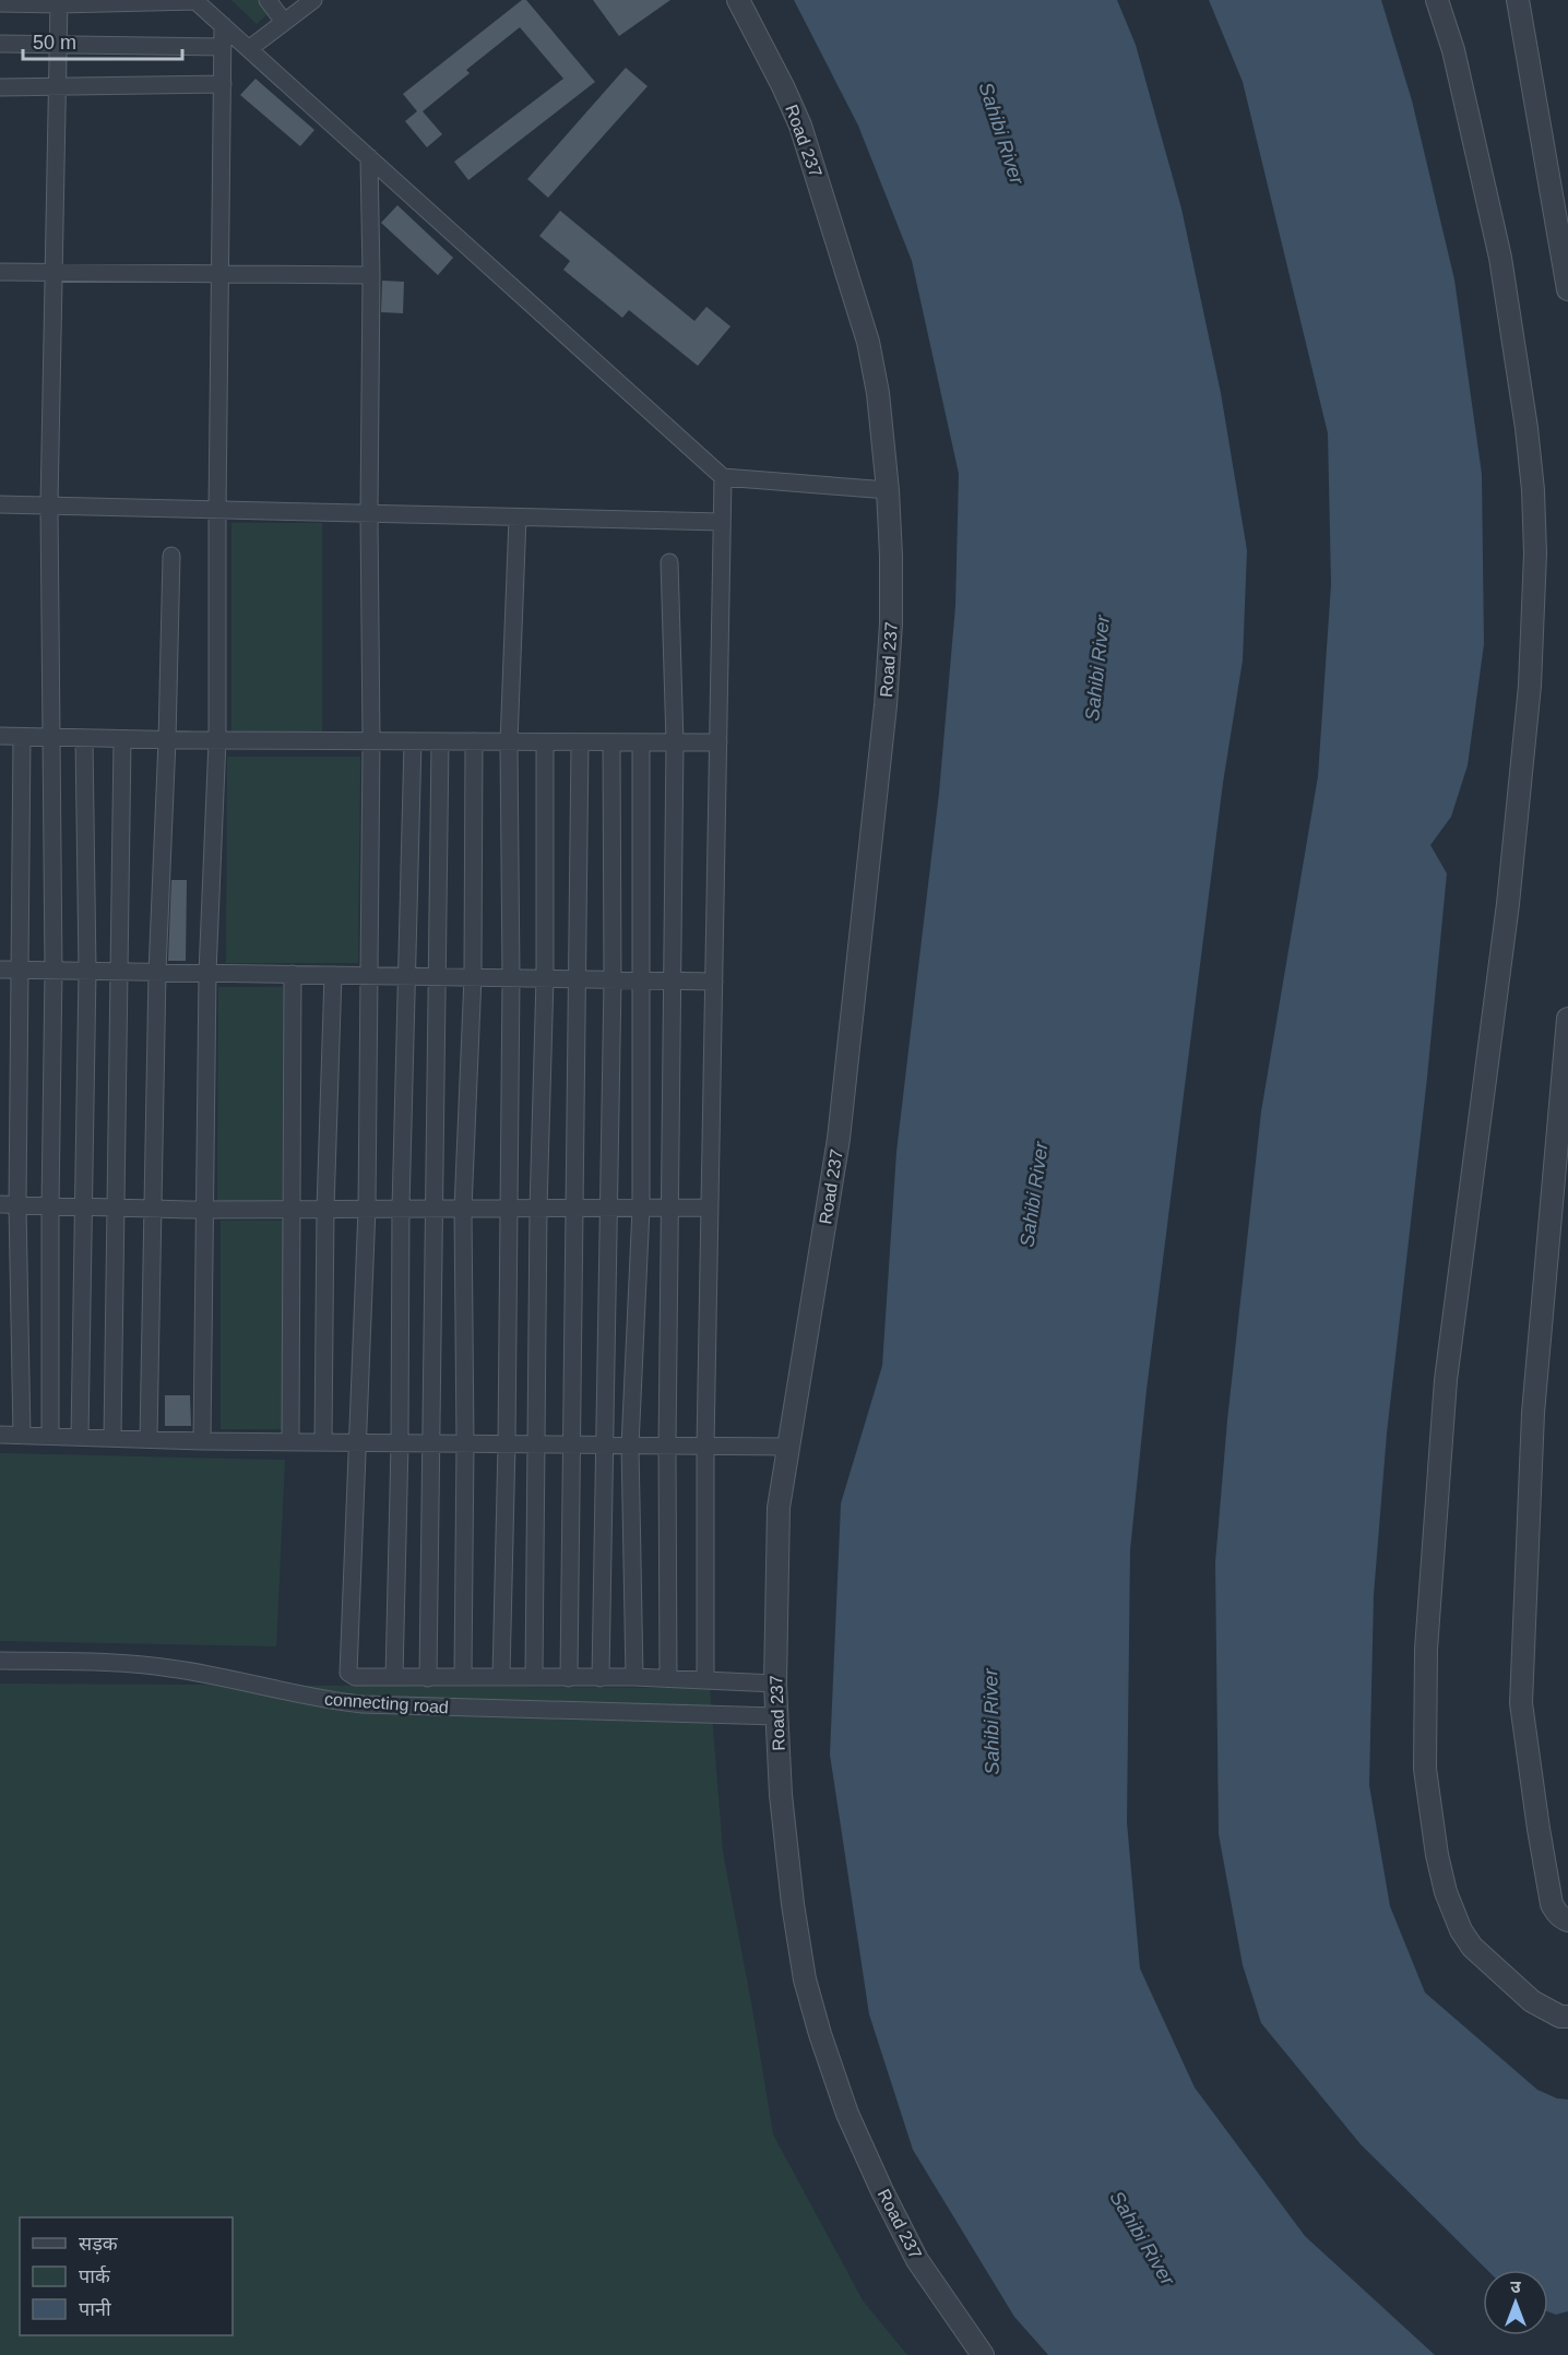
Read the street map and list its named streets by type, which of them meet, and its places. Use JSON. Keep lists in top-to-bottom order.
{
  "streets": {
    "street": ["Road 237", "connecting road"]
  },
  "crossings": [
    ["Road 237", "connecting road"]
  ],
  "water": ["Sahibi River"],
  "legend": ["सड़क", "पार्क", "पानी"],
  "scale_bar": "50 m",
  "north": "top"
}
